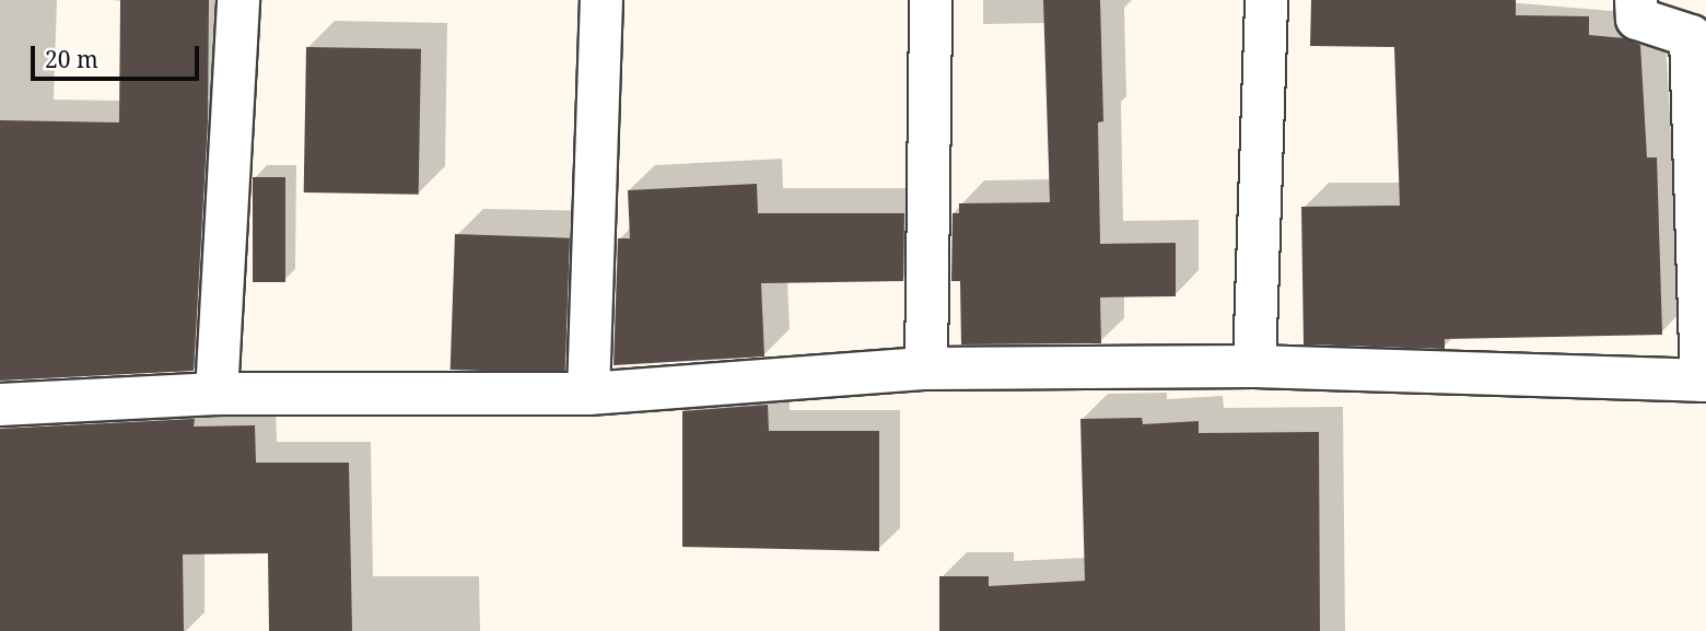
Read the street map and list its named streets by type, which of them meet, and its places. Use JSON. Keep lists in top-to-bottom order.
{
  "scale_bar": "20 m"
}
